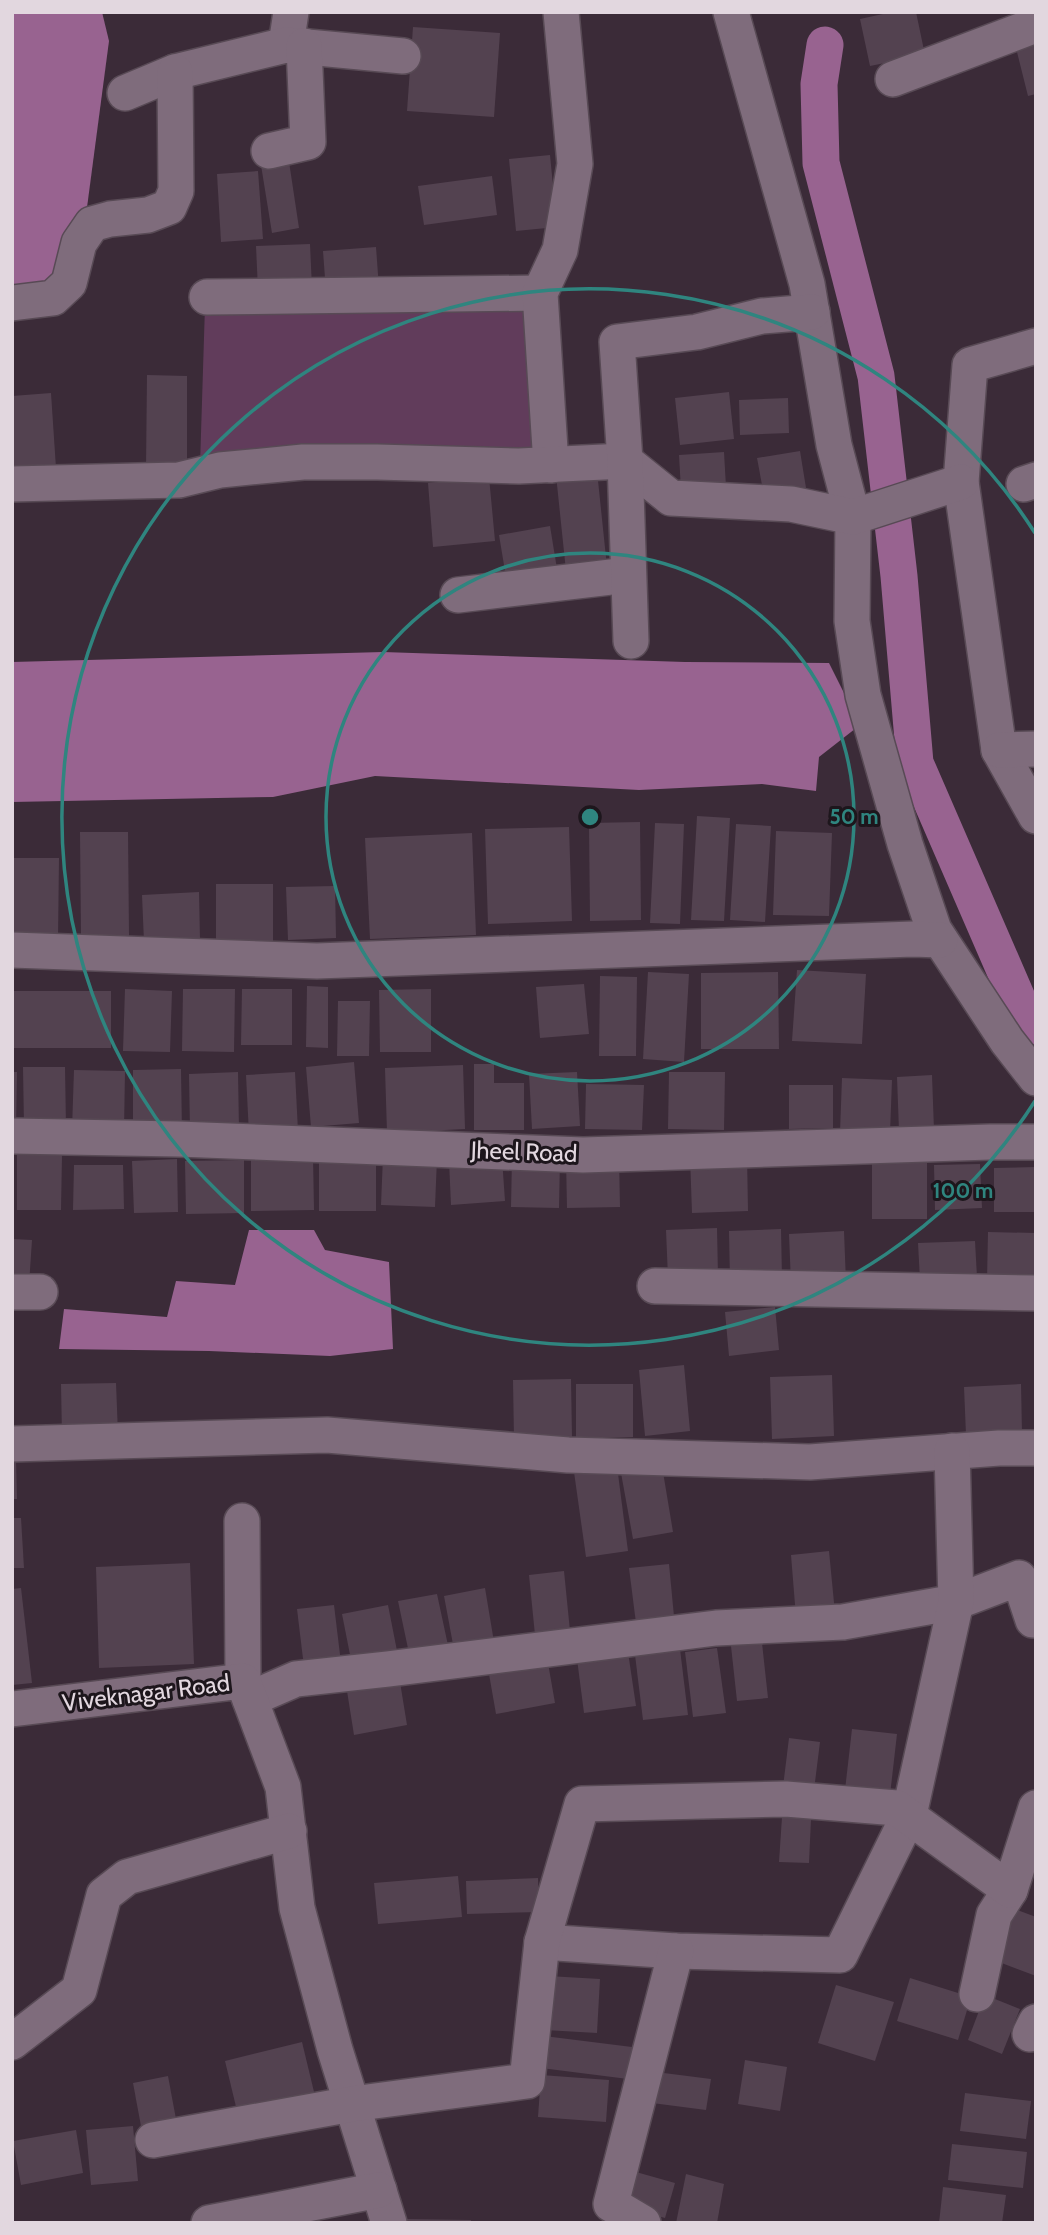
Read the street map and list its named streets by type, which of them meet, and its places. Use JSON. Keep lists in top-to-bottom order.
{
  "streets": {
    "street": ["Jheel Road", "Viveknagar Road"]
  },
  "rings": ["50 m", "100 m"]
}
